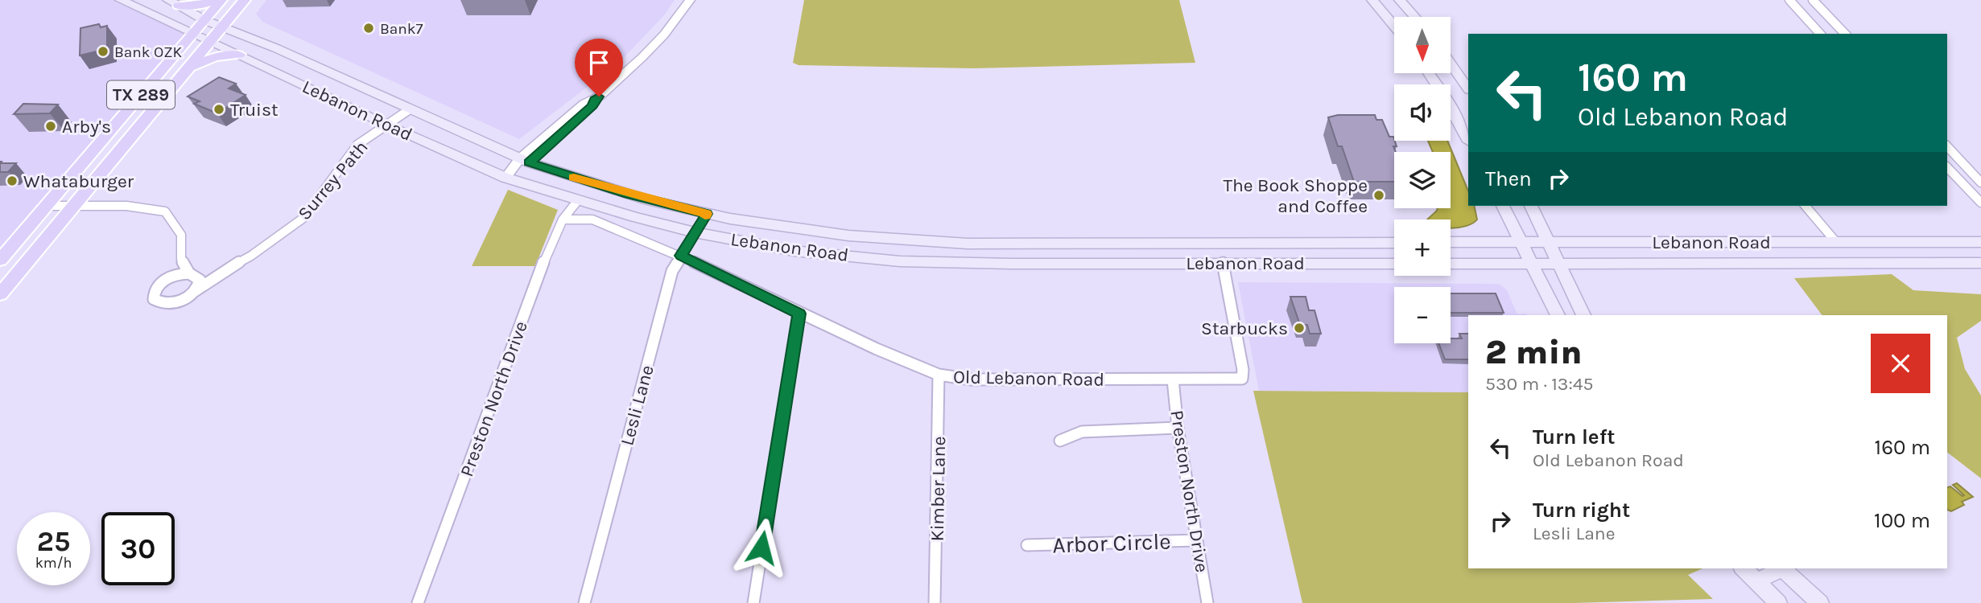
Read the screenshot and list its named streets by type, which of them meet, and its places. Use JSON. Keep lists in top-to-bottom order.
{
  "streets": {
    "main road": ["TX 289", "Lebanon Road"],
    "street": [
      "Surrey Path",
      "Old Lebanon Road",
      "Preston North Drive",
      "Lesli Lane",
      "Kimber Lane",
      "Arbor Circle"
    ]
  },
  "crossings": [
    ["TX 289", "Lebanon Road"],
    ["Lebanon Road", "Surrey Path"],
    ["Lebanon Road", "Old Lebanon Road"],
    ["Lebanon Road", "Preston North Drive"],
    ["Lebanon Road", "Lesli Lane"],
    ["Old Lebanon Road", "Preston North Drive"],
    ["Old Lebanon Road", "Lesli Lane"],
    ["Old Lebanon Road", "Kimber Lane"],
    ["Preston North Drive", "Arbor Circle"]
  ],
  "places": [
    "Bank7",
    "Bank OZK",
    "Truist",
    "Arby's",
    "Whataburger",
    "The Book Shoppe and Coffee",
    "Starbucks"
  ],
  "north": "bottom",
  "page": {
    "map_buttons": ["+", "−"],
    "turn": ["160 m", "Old Lebanon Road"],
    "then": "Then",
    "heading": ["2 min", "530 m · 13:45"],
    "list": [
      {
        "name": "Turn left",
        "note": "Old Lebanon Road",
        "value": "160 m"
      },
      {
        "name": "Turn right",
        "note": "Lesli Lane",
        "value": "100 m"
      }
    ],
    "speed": "25 km/h",
    "limit": "30"
  }
}
